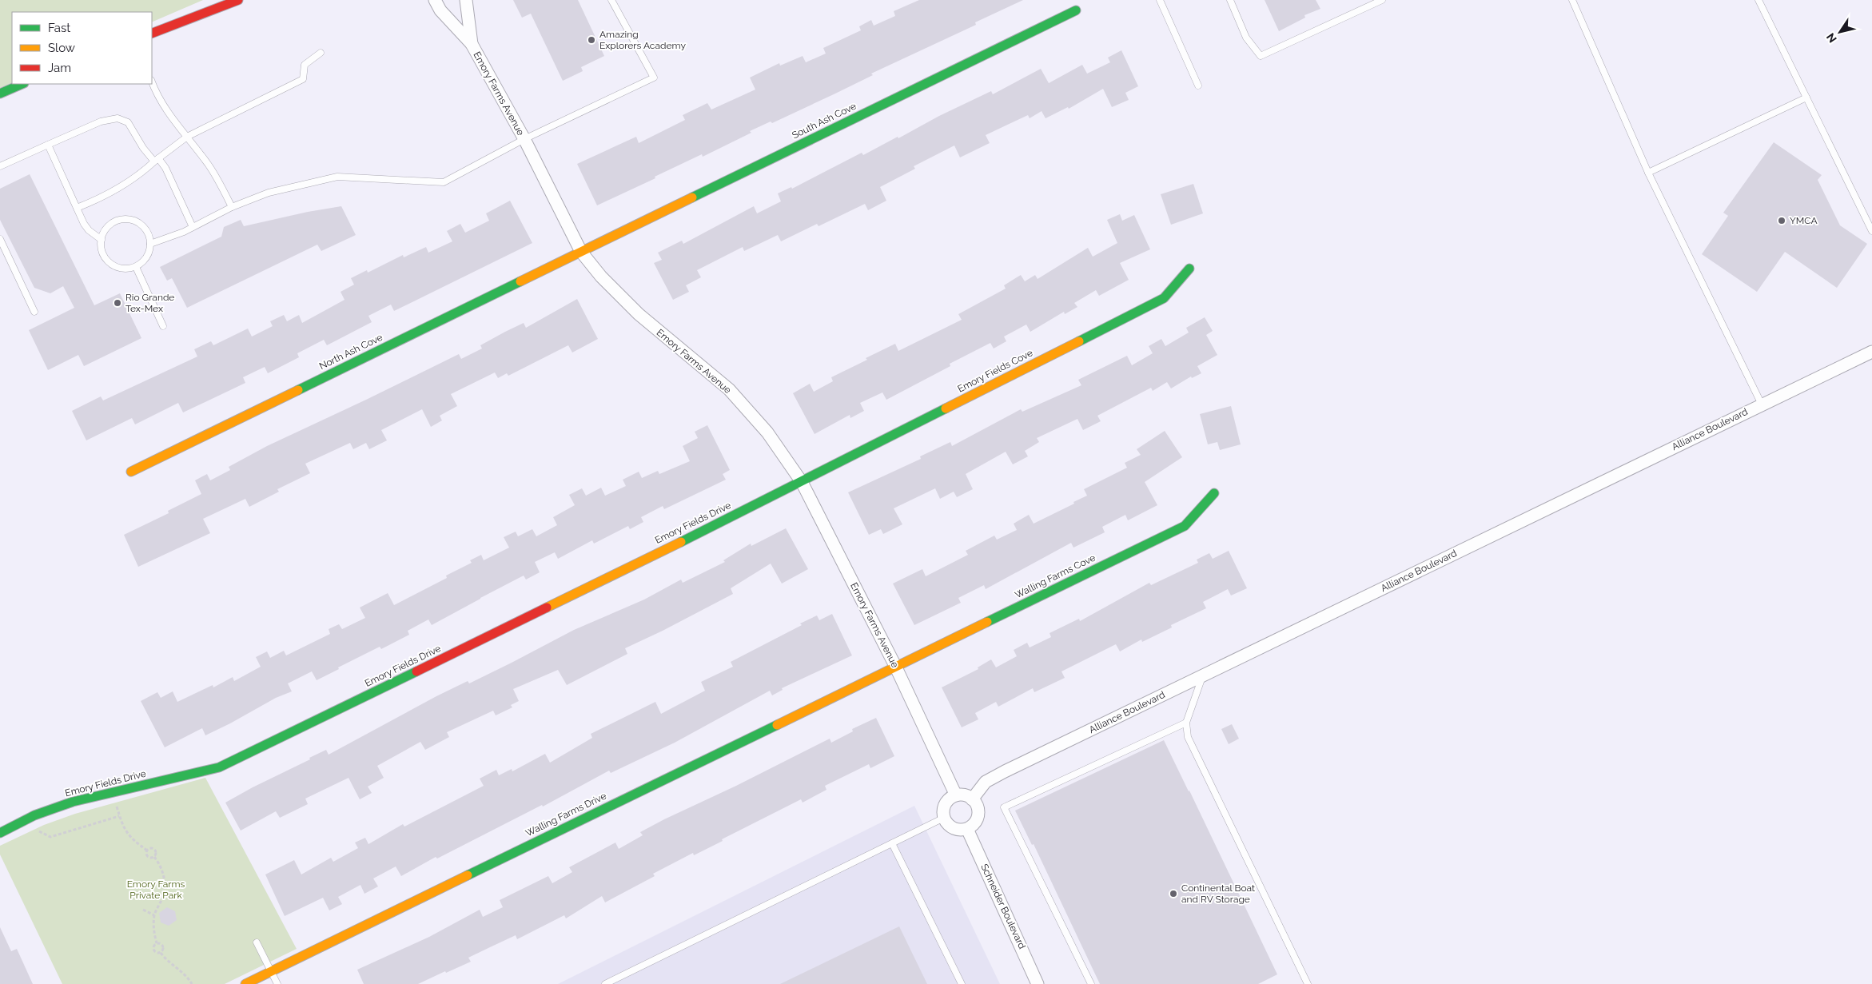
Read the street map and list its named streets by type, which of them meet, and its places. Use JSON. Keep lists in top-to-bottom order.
{
  "streets": {
    "street": [
      "Emory Farms Avenue",
      "South Ash Cove",
      "North Ash Cove",
      "Emory Fields Cove",
      "Alliance Boulevard",
      "Emory Fields Drive",
      "Walling Farms Cove",
      "Walling Farms Drive",
      "Schneider Boulevard"
    ]
  },
  "crossings": [
    ["Emory Farms Avenue", "South Ash Cove"],
    ["Emory Farms Avenue", "North Ash Cove"],
    ["Emory Farms Avenue", "Emory Fields Cove"],
    ["Emory Farms Avenue", "Alliance Boulevard"],
    ["Emory Farms Avenue", "Emory Fields Drive"],
    ["Emory Farms Avenue", "Walling Farms Cove"],
    ["Emory Farms Avenue", "Walling Farms Drive"],
    ["Emory Farms Avenue", "Schneider Boulevard"],
    ["South Ash Cove", "North Ash Cove"],
    ["Emory Fields Cove", "Emory Fields Drive"],
    ["Alliance Boulevard", "Schneider Boulevard"],
    ["Walling Farms Cove", "Walling Farms Drive"]
  ],
  "parks": ["Emory Farms Private Park"],
  "places": [
    "Amazing Explorers Academy",
    "YMCA",
    "Rio Grande Tex-Mex",
    "Continental Boat and RV Storage"
  ],
  "legend": ["Fast", "Slow", "Jam"],
  "north": "bottom left"
}
